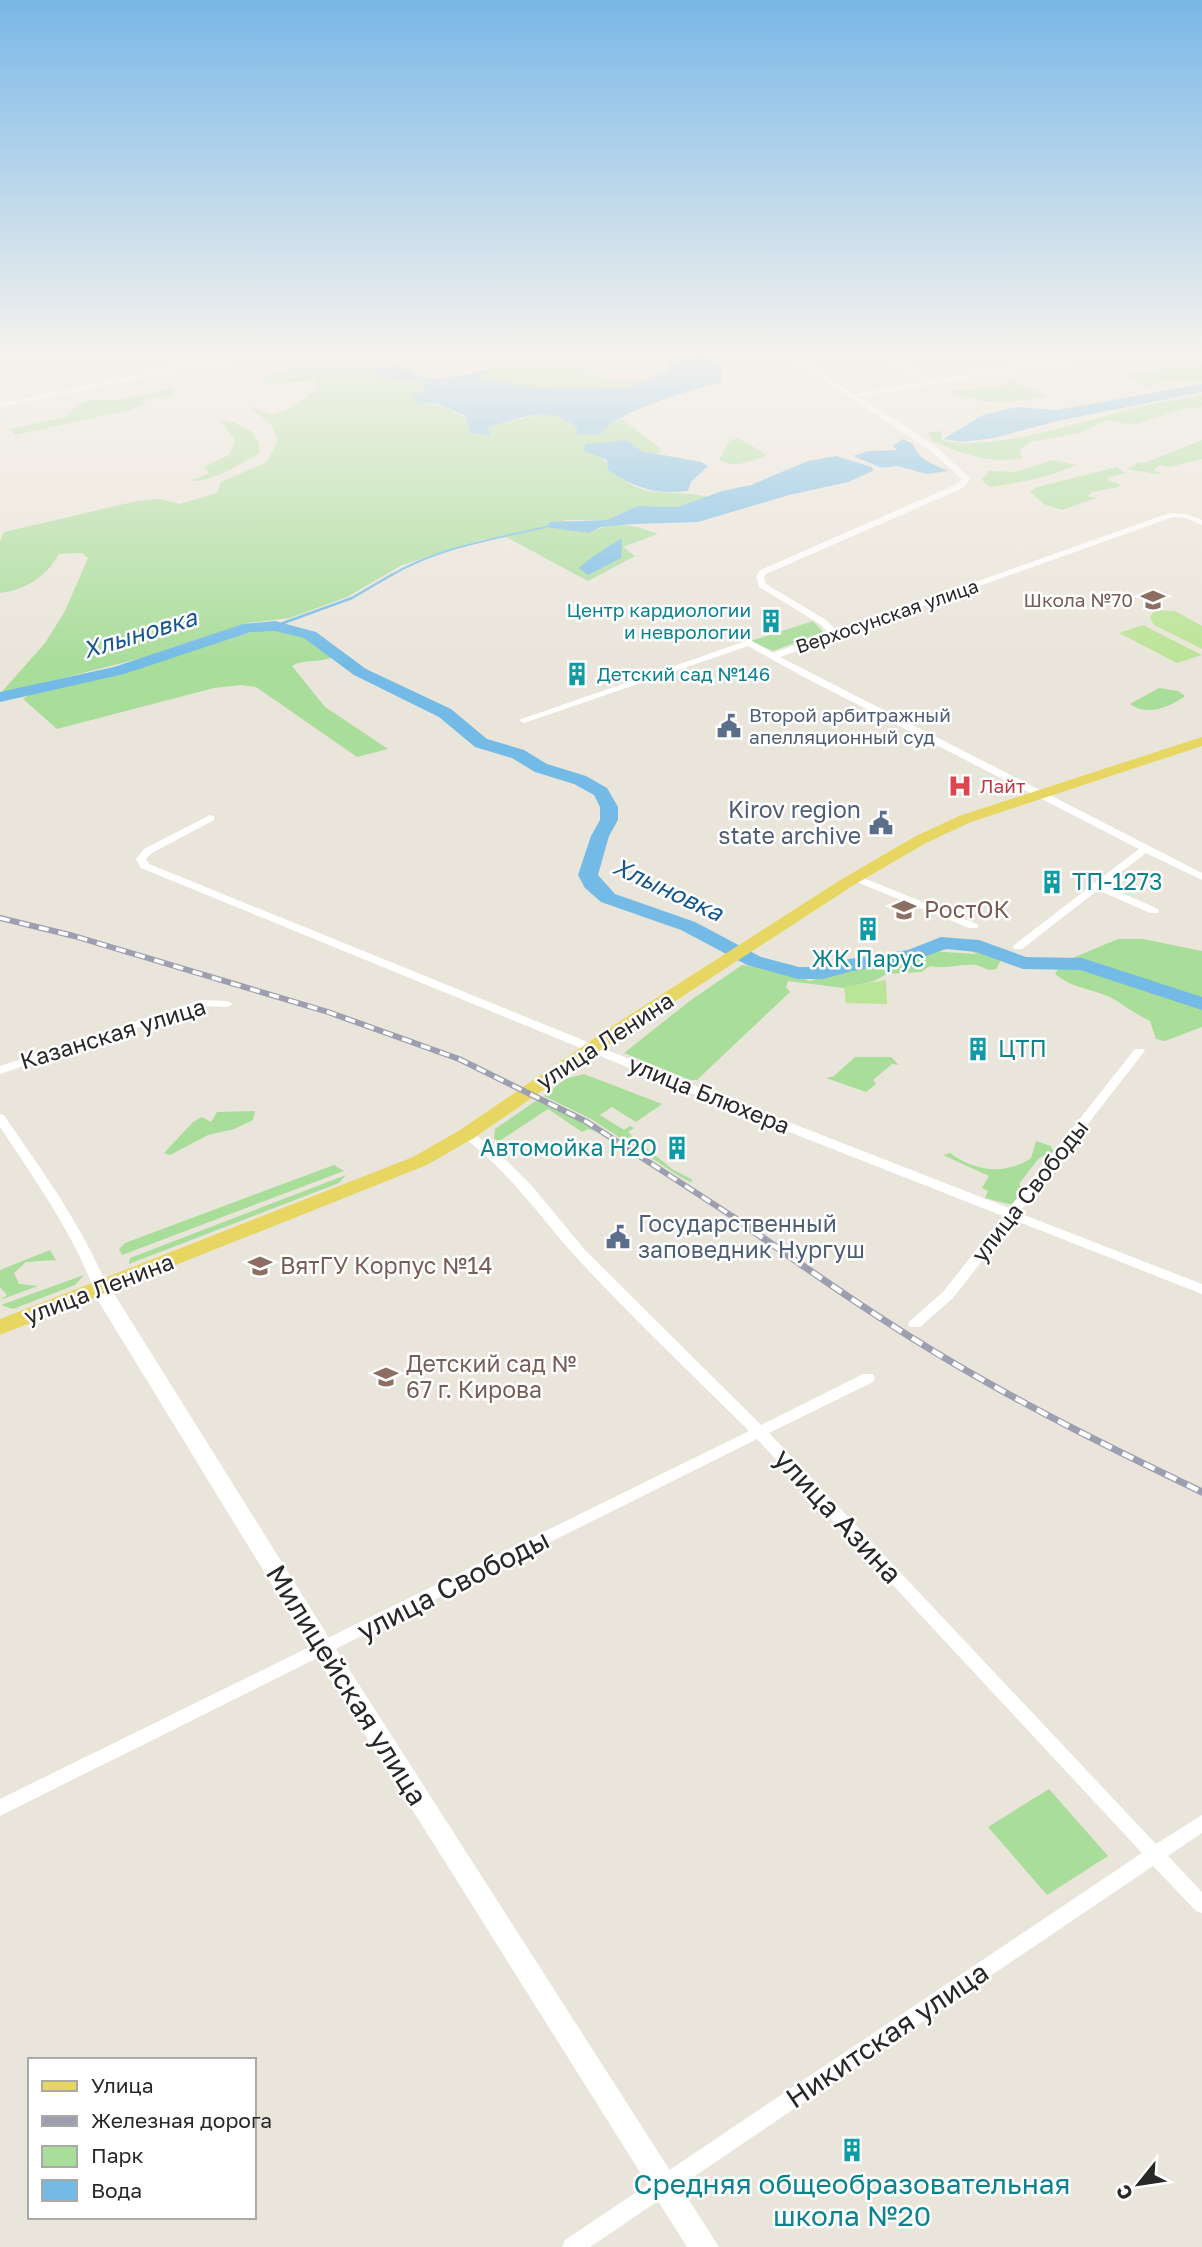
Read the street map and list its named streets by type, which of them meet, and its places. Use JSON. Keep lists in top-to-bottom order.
{
  "streets": {
    "main road": ["улица Ленина"],
    "street": [
      "Верхосунская улица",
      "Казанская улица",
      "улица Блюхера",
      "улица Свободы",
      "улица Азина",
      "Милицейская улица",
      "Никитская улица"
    ]
  },
  "crossings": [
    ["улица Ленина", "улица Блюхера"],
    ["улица Ленина", "улица Азина"],
    ["улица Ленина", "Милицейская улица"],
    ["улица Блюхера", "улица Свободы"],
    ["улица Свободы", "улица Азина"],
    ["улица Свободы", "Милицейская улица"],
    ["улица Азина", "Никитская улица"],
    ["Милицейская улица", "Никитская улица"]
  ],
  "water": ["Хлыновка"],
  "places": {
    "school or university": [
      "Школа №70",
      "РостОК",
      "ВятГУ Корпус №14",
      "Детский сад № 67 г. Кирова"
    ],
    "building": [
      "Центр кардиологии и неврологии",
      "Детский сад №146",
      "ТП-1273",
      "ЖК Парус",
      "ЦТП",
      "Автомойка H2O",
      "Средняя общеобразовательная школа №20"
    ],
    "public building": ["Второй арбитражный апелляционный суд", "Kirov region state archive", "Государственный заповедник Нургуш"],
    "hospital": ["Лайт"]
  },
  "legend": [
    "Улица",
    "Железная дорога",
    "Парк",
    "Вода"
  ],
  "north": "bottom left"
}
